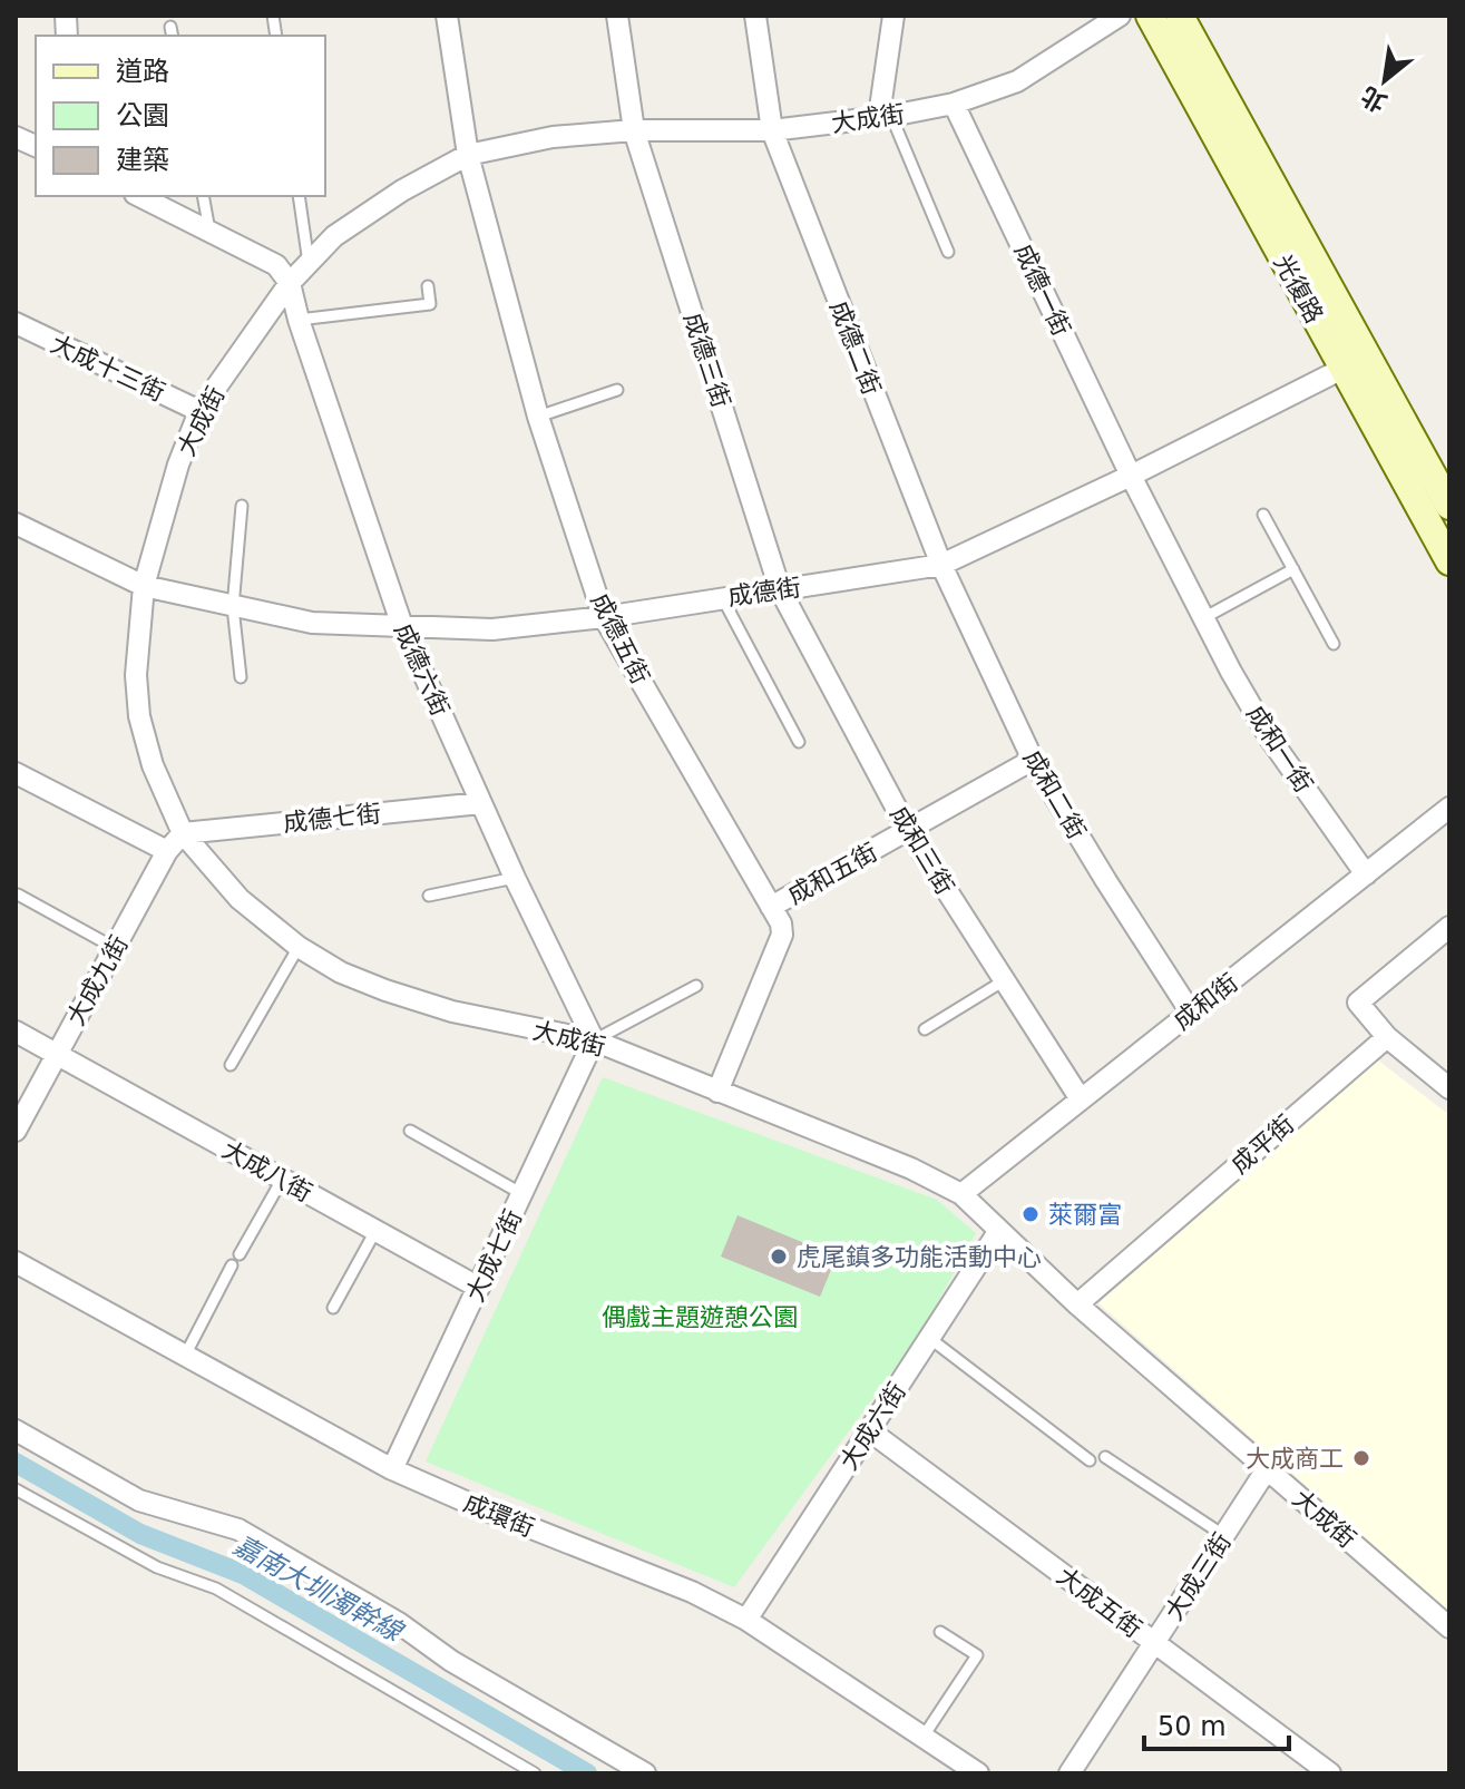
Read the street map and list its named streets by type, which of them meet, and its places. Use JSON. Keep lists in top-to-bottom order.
{
  "streets": {
    "main road": ["光復路"],
    "street": [
      "大成街",
      "成德一街",
      "成德二街",
      "成德三街",
      "大成十三街",
      "成德街",
      "成德五街",
      "成德六街",
      "成和一街",
      "成和二街",
      "成德七街",
      "成和三街",
      "成和五街",
      "大成九街",
      "成和街",
      "成平街",
      "大成八街",
      "大成七街",
      "大成六街",
      "成環街",
      "大成三街",
      "大成五街"
    ]
  },
  "crossings": [
    ["大成街", "成德一街"],
    ["大成街", "成德二街"],
    ["大成街", "成德三街"],
    ["大成街", "大成十三街"],
    ["大成街", "成德街"],
    ["大成街", "成德五街"],
    ["大成街", "成德六街"],
    ["大成街", "成德七街"],
    ["大成街", "大成九街"],
    ["大成街", "成和街"],
    ["大成街", "成平街"],
    ["大成街", "大成七街"],
    ["大成街", "大成六街"],
    ["大成街", "大成三街"],
    ["光復路", "成德街"],
    ["成德一街", "成德街"],
    ["成德一街", "成和一街"],
    ["成德二街", "成德街"],
    ["成德二街", "成和二街"],
    ["成德三街", "成德街"],
    ["成德三街", "成和三街"],
    ["成德街", "成德五街"],
    ["成德街", "成德六街"],
    ["成德街", "成和一街"],
    ["成德街", "成和二街"],
    ["成德街", "成和三街"],
    ["成德五街", "成和五街"],
    ["成德六街", "成德七街"],
    ["成德六街", "大成七街"],
    ["成和一街", "成和街"],
    ["成和二街", "成和五街"],
    ["成和二街", "成和街"],
    ["成德七街", "大成九街"],
    ["成和三街", "成和五街"],
    ["成和三街", "成和街"],
    ["大成九街", "大成八街"],
    ["大成八街", "大成七街"],
    ["大成七街", "成環街"],
    ["大成六街", "成環街"],
    ["大成六街", "大成五街"],
    ["大成三街", "大成五街"]
  ],
  "water": ["嘉南大圳濁幹線"],
  "parks": ["偶戲主題遊憩公園"],
  "places": ["萊爾富", "虎尾鎮多功能活動中心", "大成商工"],
  "legend": ["道路", "公園", "建築"],
  "scale_bar": "50 m",
  "north": "bottom left"
}
